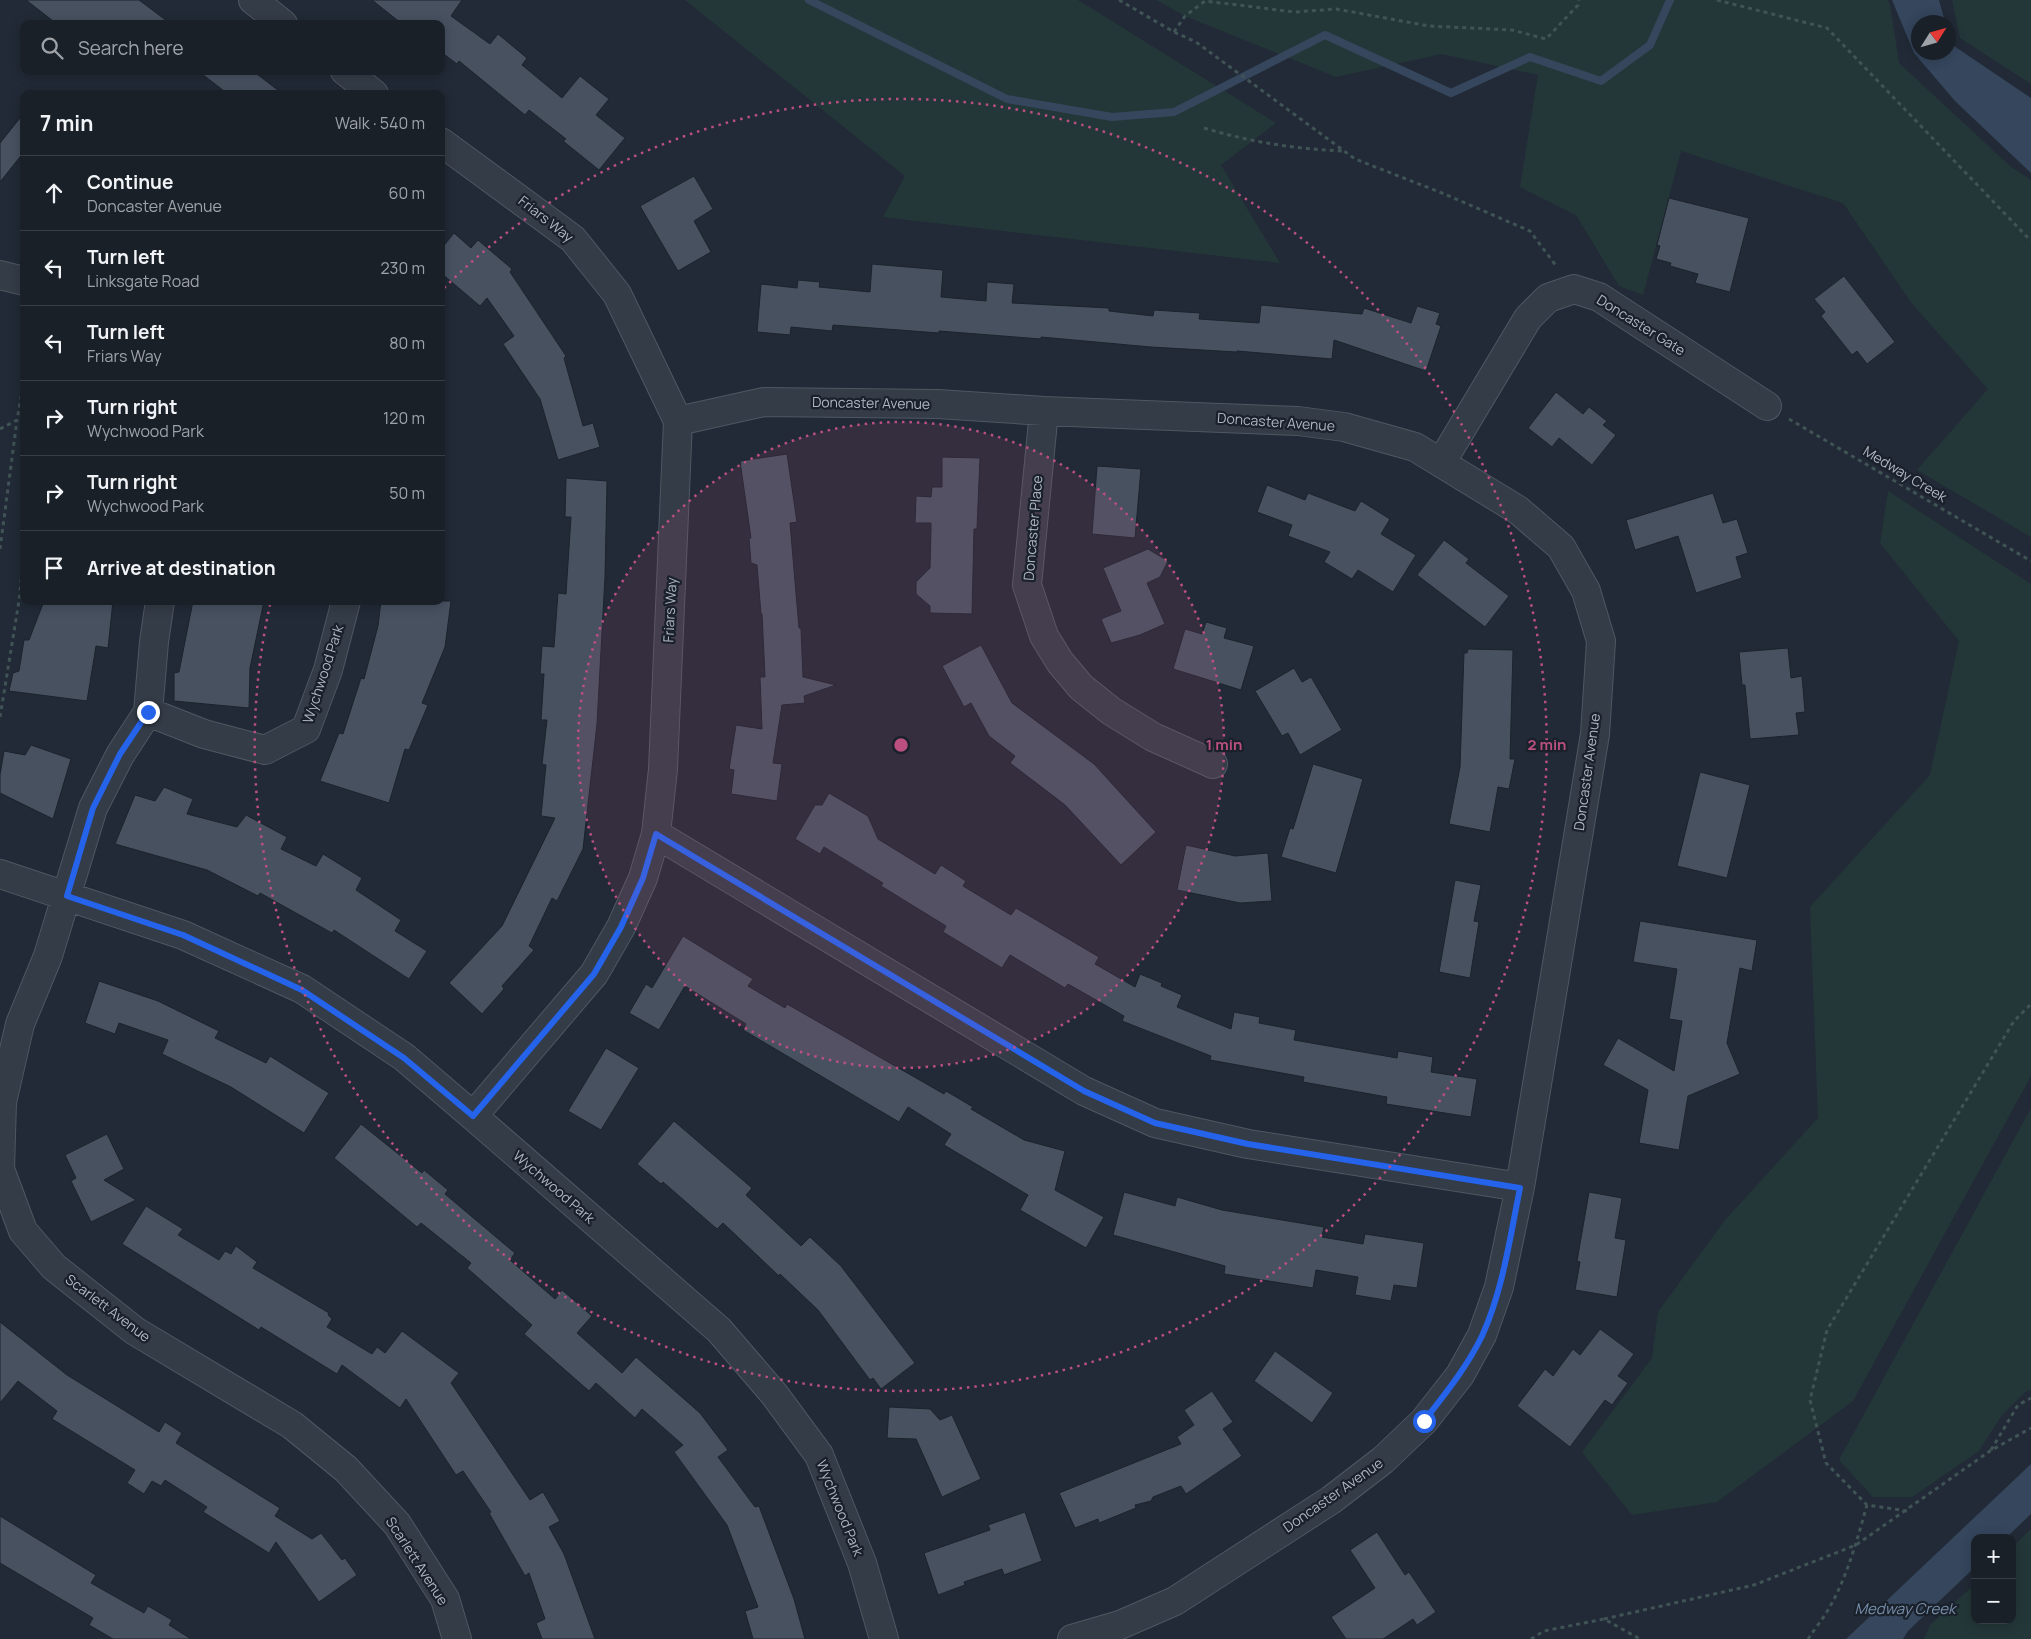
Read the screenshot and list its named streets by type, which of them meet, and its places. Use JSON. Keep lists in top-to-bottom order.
{
  "streets": {
    "street": [
      "Friars Way",
      "Doncaster Gate",
      "Doncaster Avenue",
      "Doncaster Place",
      "Wychwood Park",
      "Scarlett Avenue"
    ],
    "path": ["Medway Creek"]
  },
  "crossings": [
    ["Friars Way", "Doncaster Avenue"],
    ["Friars Way", "Wychwood Park"],
    ["Doncaster Gate", "Medway Creek"],
    ["Doncaster Avenue", "Doncaster Place"],
    ["Wychwood Park", "Scarlett Avenue"]
  ],
  "water": ["Medway Creek"],
  "north": "top right",
  "page": {
    "search": "Search here",
    "heading": ["7 min", "Walk · 540 m"],
    "list": [
      ["Continue", "Doncaster Avenue", "60 m"],
      ["Turn left", "Linksgate Road", "230 m"],
      ["Turn left", "Friars Way", "80 m"],
      ["Turn right", "Wychwood Park", "120 m"],
      ["Turn right", "Wychwood Park", "50 m"],
      "Arrive at destination"
    ],
    "map_buttons": ["+", "−"]
  },
  "rings": ["1 min", "2 min"]
}
